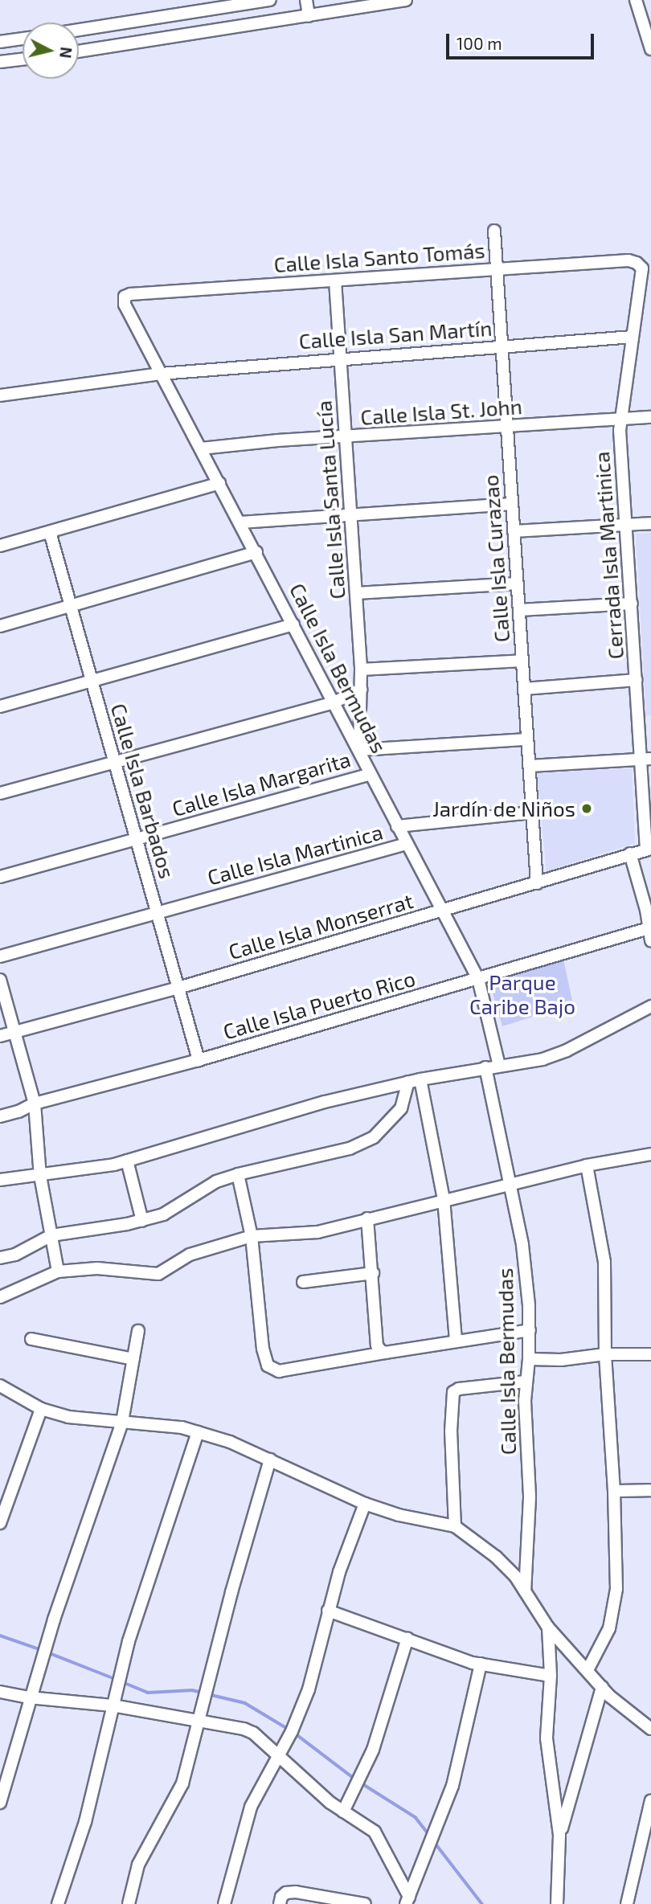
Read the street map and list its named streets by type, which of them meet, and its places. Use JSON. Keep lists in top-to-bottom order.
{
  "streets": {
    "street": [
      "Calle Isla Santo Tomás",
      "Calle Isla San Martín",
      "Calle Isla St. John",
      "Calle Isla Santa Lucía",
      "Cerrada Isla Martinica",
      "Calle Isla Curazao",
      "Calle Isla Bermudas",
      "Calle Isla Margarita",
      "Calle Isla Barbados",
      "Calle Isla Martinica",
      "Calle Isla Monserrat",
      "Calle Isla Puerto Rico"
    ]
  },
  "crossings": [
    ["Calle Isla Santo Tomás", "Calle Isla Santa Lucía"],
    ["Calle Isla Santo Tomás", "Cerrada Isla Martinica"],
    ["Calle Isla Santo Tomás", "Calle Isla Curazao"],
    ["Calle Isla Santo Tomás", "Calle Isla Bermudas"],
    ["Calle Isla San Martín", "Calle Isla Santa Lucía"],
    ["Calle Isla San Martín", "Cerrada Isla Martinica"],
    ["Calle Isla San Martín", "Calle Isla Curazao"],
    ["Calle Isla San Martín", "Calle Isla Bermudas"],
    ["Calle Isla St. John", "Calle Isla Santa Lucía"],
    ["Calle Isla St. John", "Cerrada Isla Martinica"],
    ["Calle Isla St. John", "Calle Isla Curazao"],
    ["Calle Isla St. John", "Calle Isla Bermudas"],
    ["Calle Isla Santa Lucía", "Calle Isla Bermudas"],
    ["Calle Isla Santa Lucía", "Calle Isla Margarita"],
    ["Cerrada Isla Martinica", "Calle Isla Monserrat"],
    ["Calle Isla Curazao", "Calle Isla Margarita"],
    ["Calle Isla Curazao", "Calle Isla Martinica"],
    ["Calle Isla Curazao", "Calle Isla Monserrat"],
    ["Calle Isla Bermudas", "Calle Isla Margarita"],
    ["Calle Isla Bermudas", "Calle Isla Martinica"],
    ["Calle Isla Bermudas", "Calle Isla Monserrat"],
    ["Calle Isla Bermudas", "Calle Isla Puerto Rico"],
    ["Calle Isla Margarita", "Calle Isla Barbados"],
    ["Calle Isla Barbados", "Calle Isla Martinica"],
    ["Calle Isla Barbados", "Calle Isla Monserrat"],
    ["Calle Isla Barbados", "Calle Isla Puerto Rico"]
  ],
  "parks": ["Parque Caribe Bajo"],
  "places": ["Jardín de Niños"],
  "scale_bar": "100 m",
  "north": "right"
}
